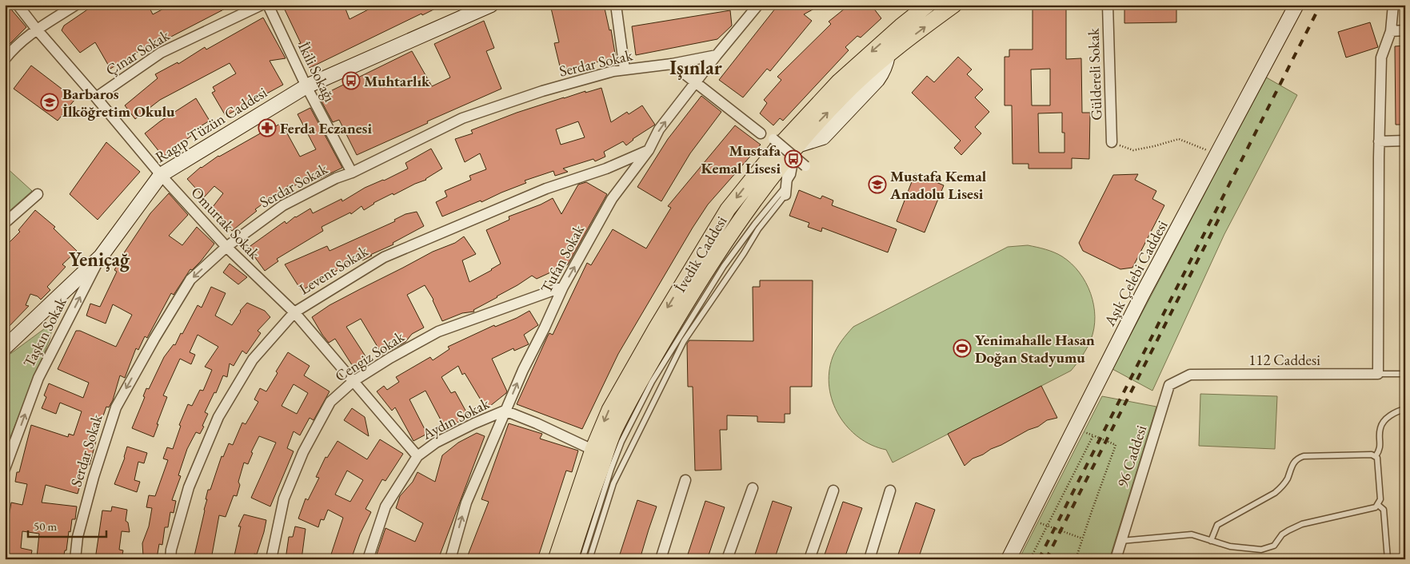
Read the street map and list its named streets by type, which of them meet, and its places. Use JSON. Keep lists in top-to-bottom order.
{
  "streets": {
    "main road": ["İvedik Caddesi"],
    "street": [
      "Çınar Sokak",
      "Serdar Sokak",
      "İkili Sokağı",
      "Güldereli Sokak",
      "Ragıp Tüzün Caddesi",
      "Omurtak Sokak",
      "Tufan Sokak",
      "Levent Sokak",
      "Aşık Çelebi Caddesi",
      "Taşkın Sokak",
      "Cengiz Sokak",
      "112 Caddesi",
      "Aydın Sokak",
      "96 Caddesi"
    ]
  },
  "crossings": [
    ["Çınar Sokak", "Omurtak Sokak"],
    ["Serdar Sokak", "İkili Sokağı"],
    ["Serdar Sokak", "Omurtak Sokak"],
    ["Serdar Sokak", "Tufan Sokak"],
    ["İkili Sokağı", "Ragıp Tüzün Caddesi"],
    ["Ragıp Tüzün Caddesi", "Omurtak Sokak"],
    ["Ragıp Tüzün Caddesi", "Taşkın Sokak"],
    ["Omurtak Sokak", "Levent Sokak"],
    ["Omurtak Sokak", "Cengiz Sokak"],
    ["Omurtak Sokak", "Aydın Sokak"],
    ["İvedik Caddesi", "Aydın Sokak"],
    ["Tufan Sokak", "Levent Sokak"],
    ["Tufan Sokak", "Cengiz Sokak"],
    ["Tufan Sokak", "Aydın Sokak"],
    ["112 Caddesi", "96 Caddesi"]
  ],
  "one_way": ["Serdar Sokak", "Tufan Sokak", "Taşkın Sokak"],
  "districts": ["Işınlar", "Yeniçağ"],
  "places": {
    "bus stop": ["Muhtarlık", "Mustafa Kemal Lisesi"],
    "school or university": ["Barbaros İlköğretim Okulu", "Mustafa Kemal Anadolu Lisesi"],
    "pharmacy": ["Ferda Eczanesi"],
    "sports": ["Yenimahalle Hasan Doğan Stadyumu"]
  },
  "scale_bar": "50 m"
}
